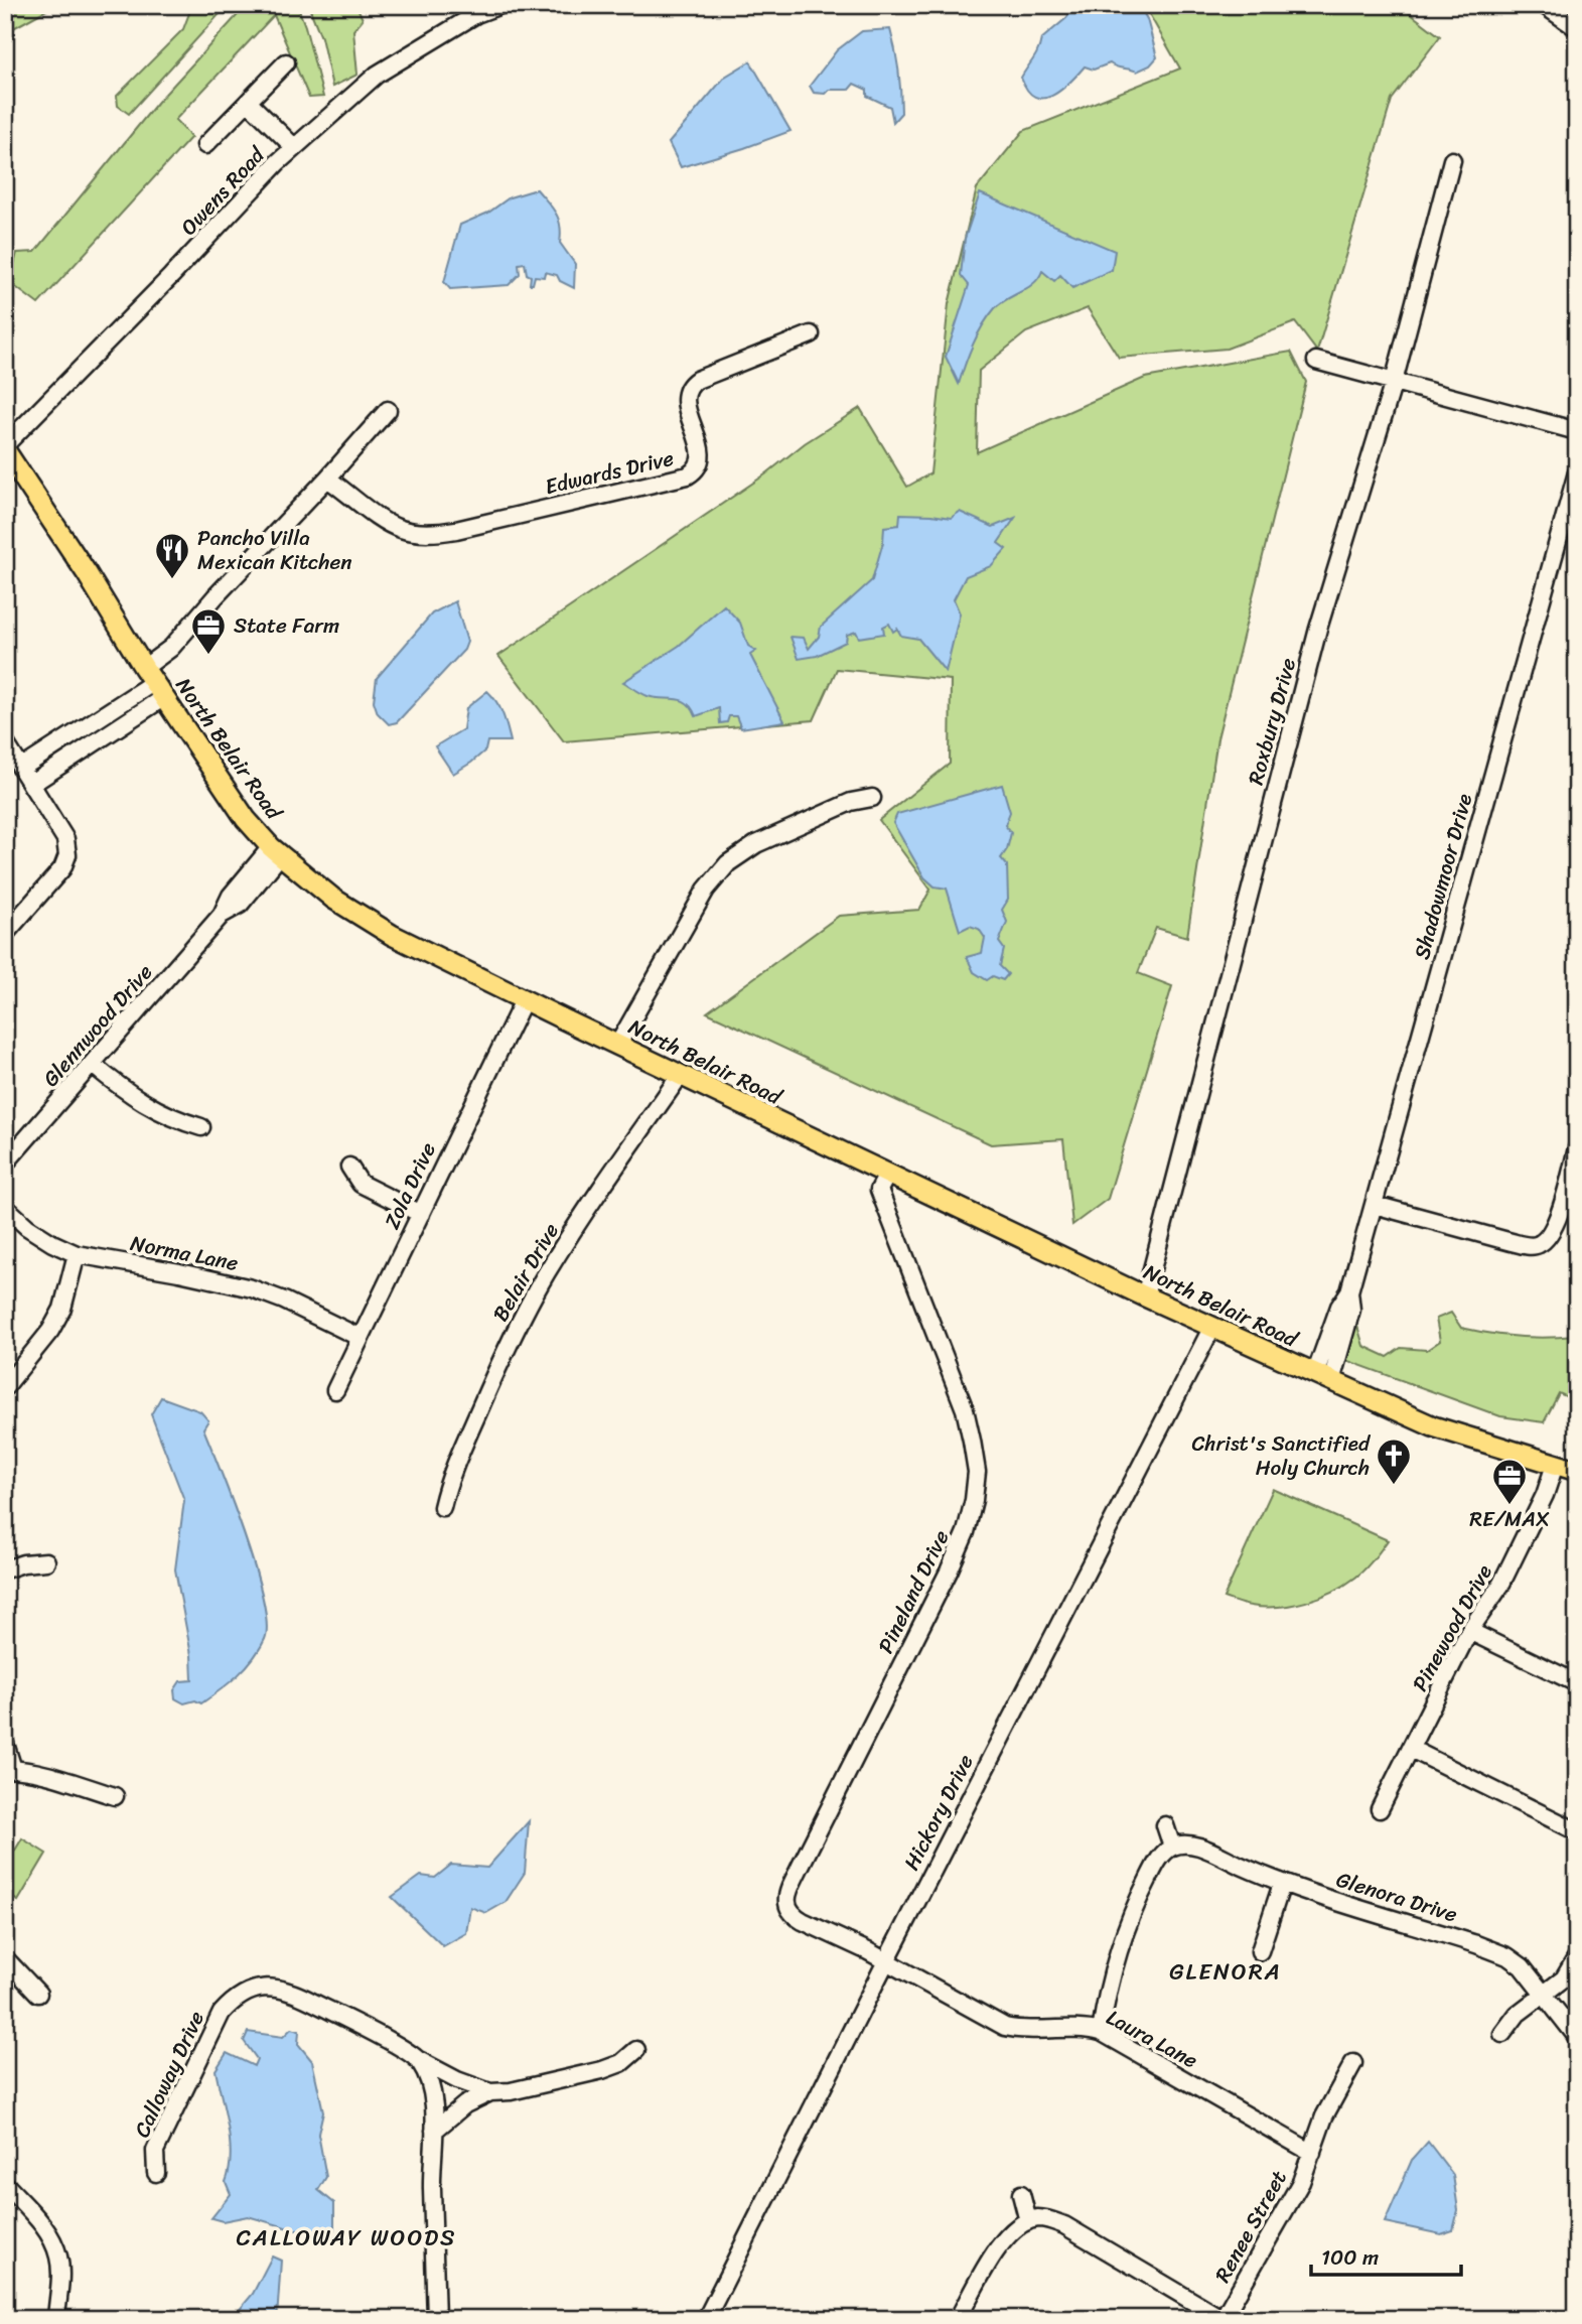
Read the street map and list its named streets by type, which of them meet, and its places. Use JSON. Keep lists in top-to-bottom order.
{
  "streets": {
    "main road": ["North Belair Road"],
    "street": [
      "Owens Road",
      "Edwards Drive",
      "Roxbury Drive",
      "Shadowmoor Drive",
      "Glennwood Drive",
      "Zola Drive",
      "Norma Lane",
      "Belair Drive",
      "Pineland Drive",
      "Pinewood Drive",
      "Hickory Drive",
      "Glenora Drive",
      "Laura Lane",
      "Calloway Drive",
      "Renee Street"
    ]
  },
  "crossings": [
    ["Owens Road", "North Belair Road"],
    ["Roxbury Drive", "North Belair Road"],
    ["North Belair Road", "Shadowmoor Drive"],
    ["North Belair Road", "Glennwood Drive"],
    ["North Belair Road", "Zola Drive"],
    ["North Belair Road", "Belair Drive"],
    ["North Belair Road", "Pineland Drive"],
    ["North Belair Road", "Pinewood Drive"],
    ["North Belair Road", "Hickory Drive"],
    ["Zola Drive", "Norma Lane"],
    ["Pineland Drive", "Hickory Drive"],
    ["Pineland Drive", "Laura Lane"],
    ["Hickory Drive", "Laura Lane"],
    ["Laura Lane", "Renee Street"]
  ],
  "districts": ["GLENORA", "CALLOWAY WOODS"],
  "places": {
    "restaurant": ["Pancho Villa Mexican Kitchen"],
    "office": ["State Farm", "RE/MAX"],
    "church": ["Christ's Sanctified Holy Church"]
  },
  "scale_bar": "100 m"
}
